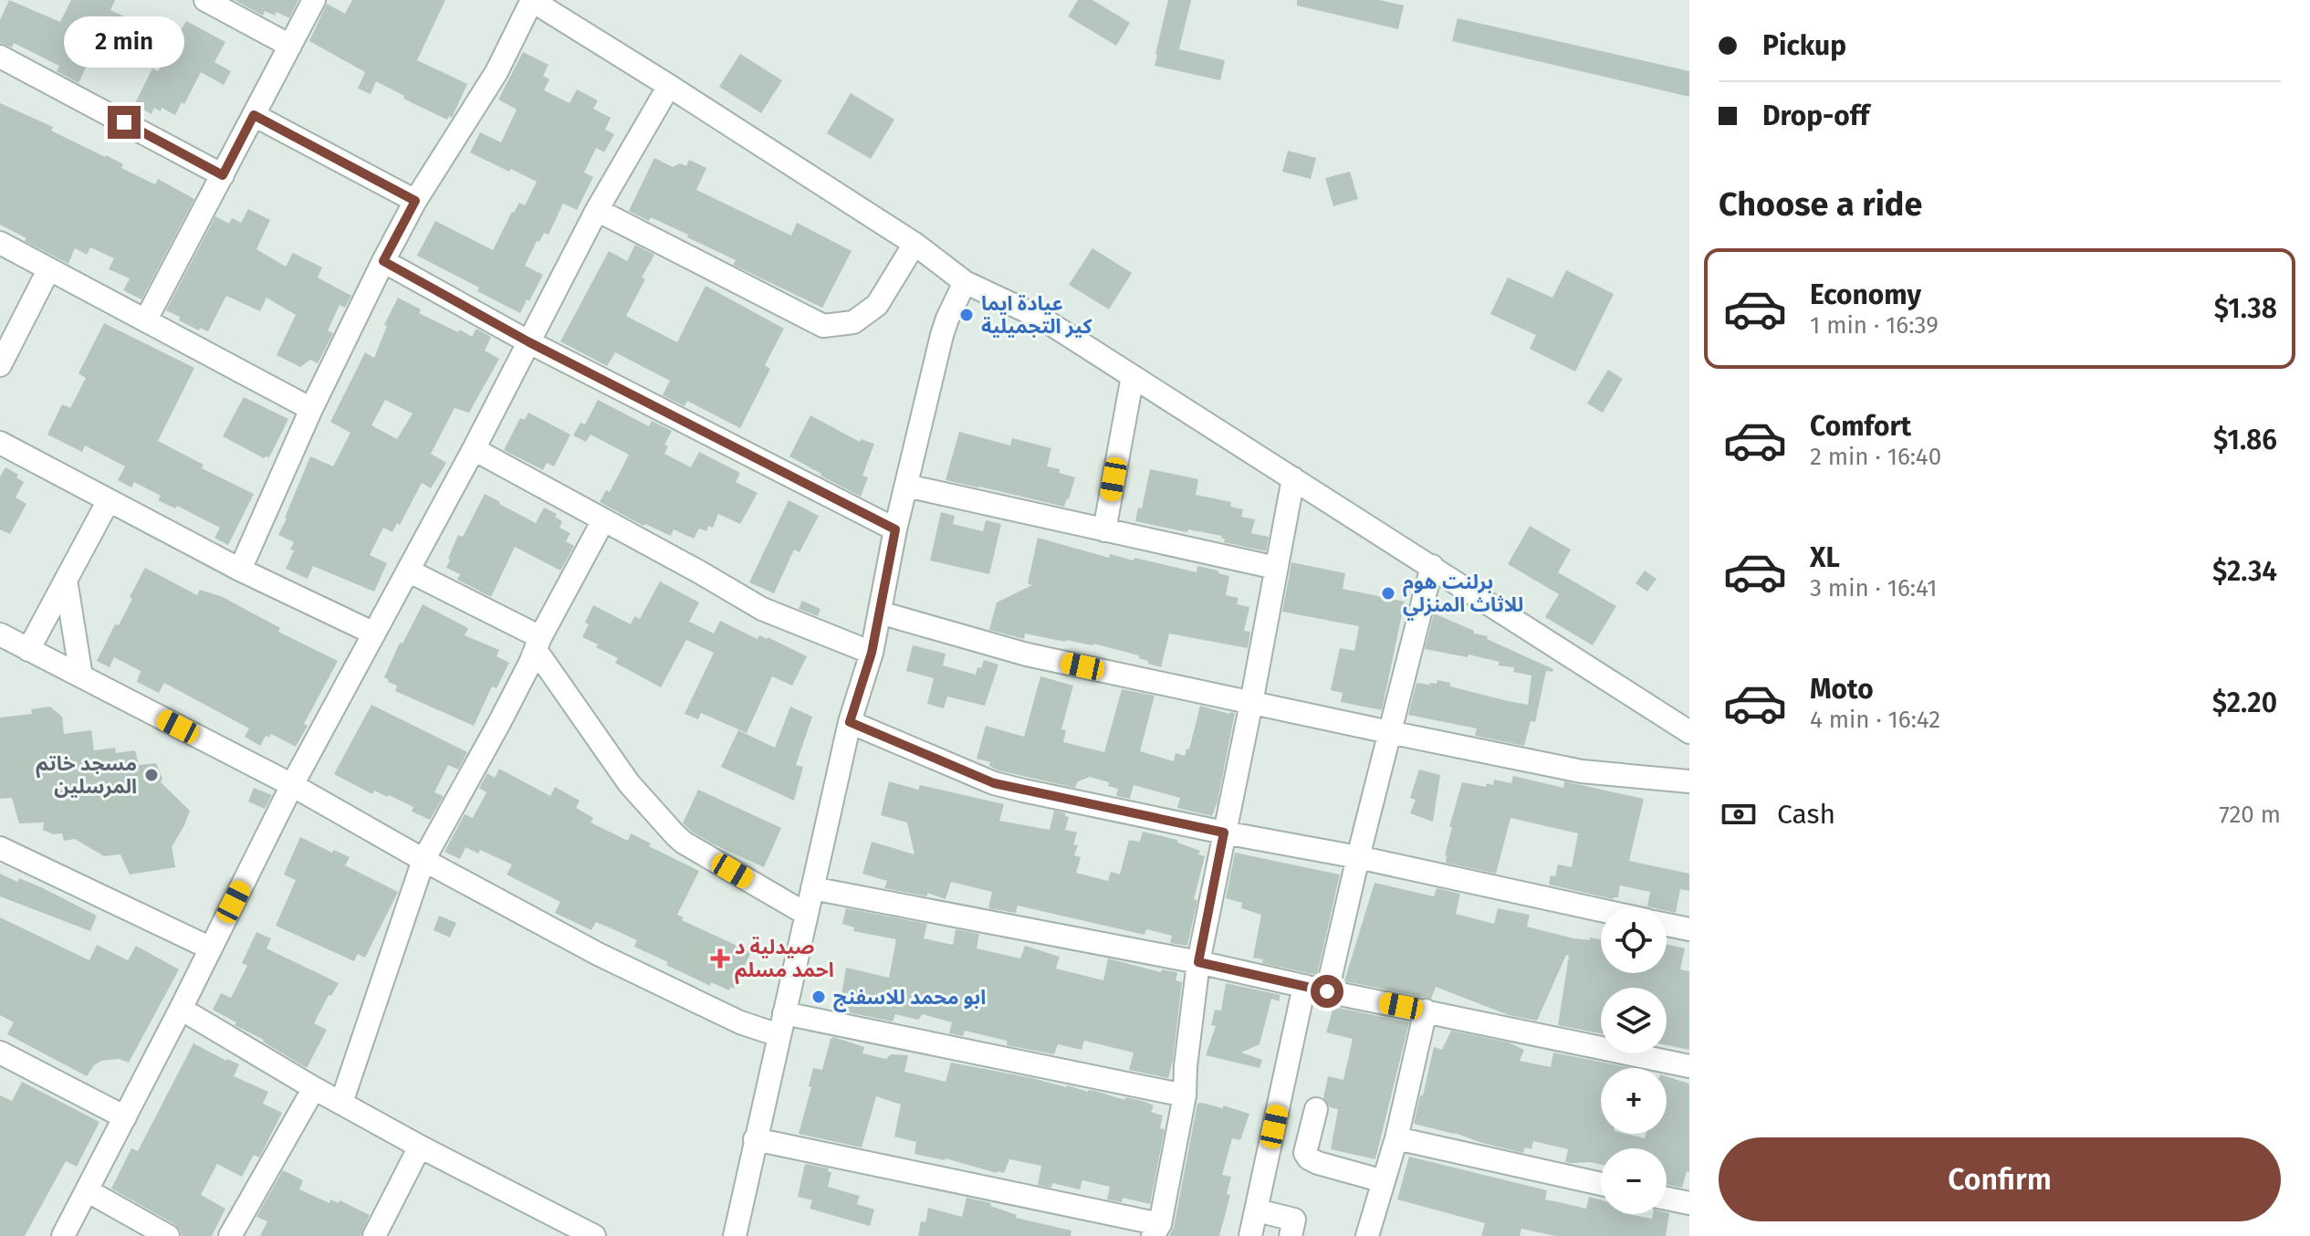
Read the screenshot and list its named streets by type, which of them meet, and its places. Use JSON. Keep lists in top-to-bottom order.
{
  "places": {
    "other": [
      "عيادة ايما كير التجميلية",
      "برلنت هوم للاثاث المنزلي",
      "مسجد خاتم المرسلين",
      "ابو محمد للاسفنج"
    ],
    "health": ["صيدلية د احمد مسلم"]
  },
  "page": {
    "banner": ["Pickup", "Drop-off"],
    "bubble": "2 min",
    "heading": "Choose a ride",
    "list": [
      {
        "name": "Economy",
        "note": "1 min · 16:39",
        "value": "$1.38"
      },
      {
        "name": "Comfort",
        "note": "2 min · 16:40",
        "value": "$1.86"
      },
      {
        "name": "XL",
        "note": "3 min · 16:41",
        "value": "$2.34"
      },
      {
        "name": "Moto",
        "note": "4 min · 16:42",
        "value": "$2.20"
      }
    ],
    "pay": ["Cash", "720 m"],
    "map_buttons": ["+", "−"],
    "buttons": "Confirm"
  }
}
